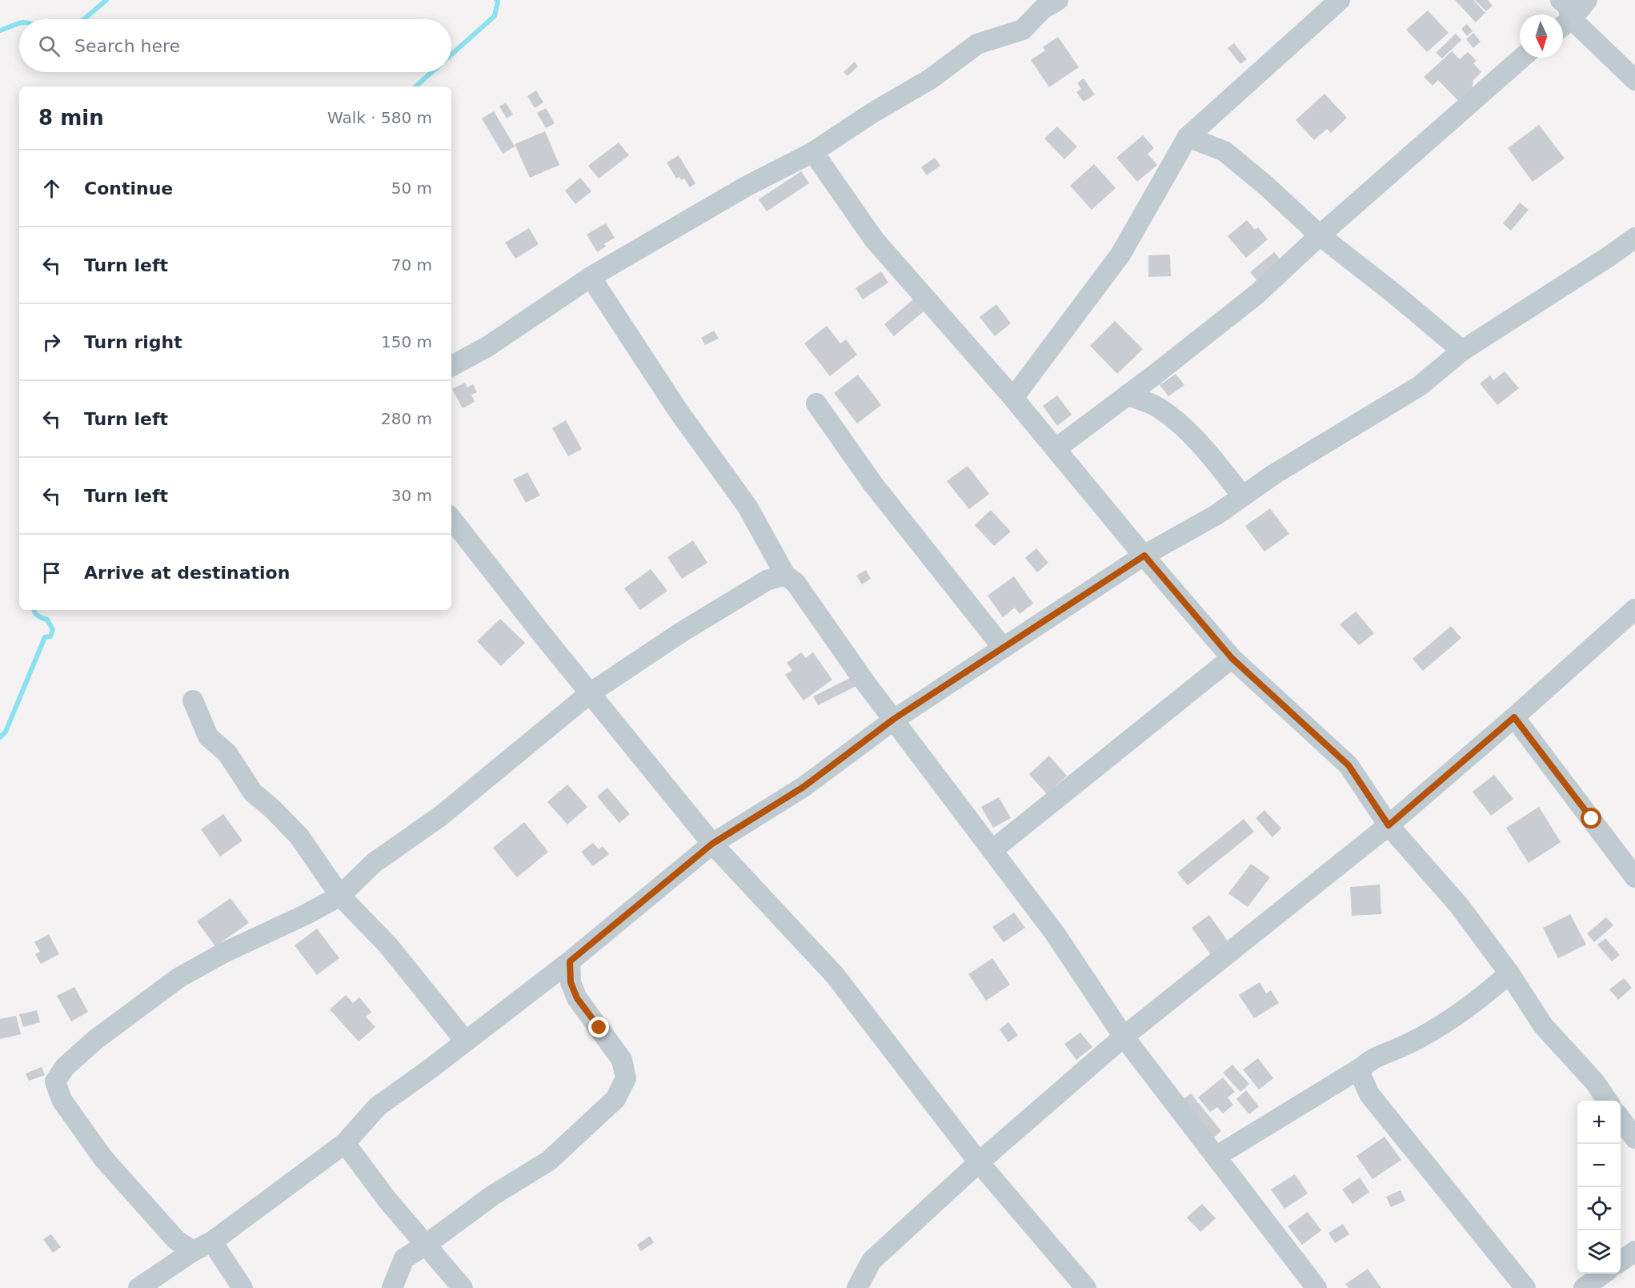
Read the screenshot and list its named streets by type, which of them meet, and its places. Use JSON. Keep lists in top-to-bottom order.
{
  "north": "bottom",
  "page": {
    "search": "Search here",
    "heading": ["8 min", "Walk · 580 m"],
    "list": [
      ["Continue", "50 m"],
      ["Turn left", "70 m"],
      ["Turn right", "150 m"],
      ["Turn left", "280 m"],
      ["Turn left", "30 m"],
      "Arrive at destination"
    ],
    "map_buttons": ["+", "−"]
  }
}
